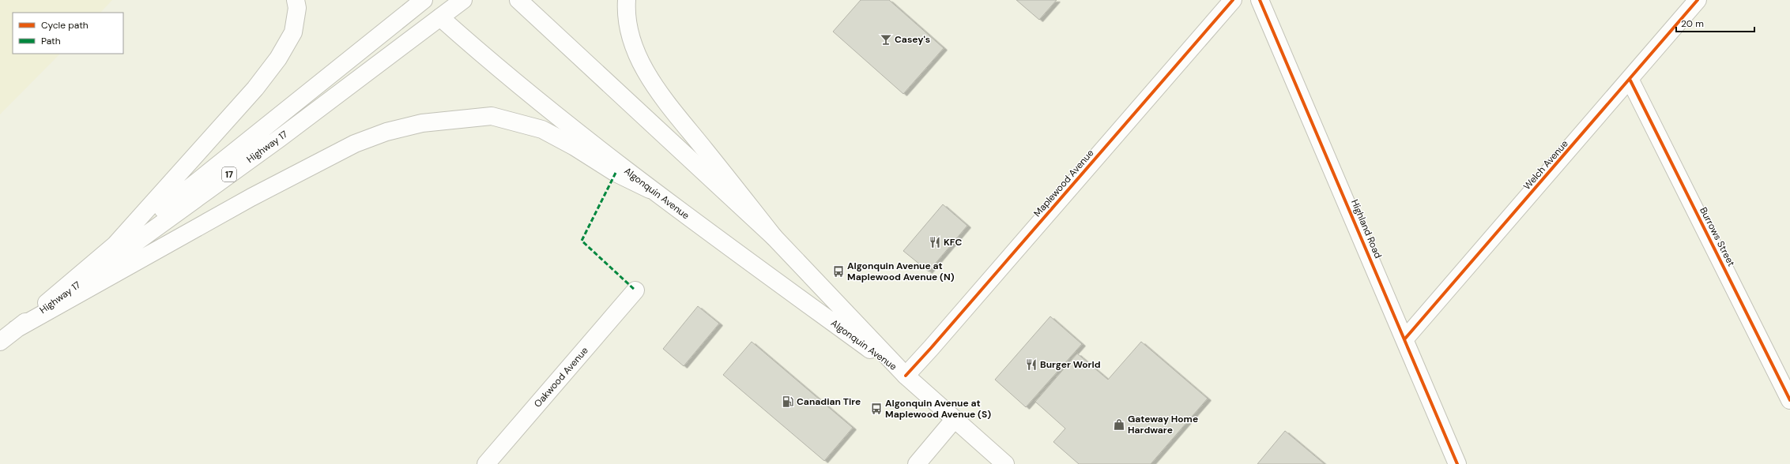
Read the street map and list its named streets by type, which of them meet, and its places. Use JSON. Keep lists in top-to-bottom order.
{
  "streets": {
    "main road": [
      "Highway 17",
      "Welch Avenue",
      "17",
      "Maplewood Avenue",
      "Algonquin Avenue",
      "Highland Road",
      "Burrows Street",
      "Oakwood Avenue"
    ]
  },
  "crossings": [
    ["Highway 17", "Algonquin Avenue"],
    ["Welch Avenue", "Highland Road"],
    ["Welch Avenue", "Burrows Street"],
    ["Maplewood Avenue", "Algonquin Avenue"]
  ],
  "places": {
    "bar": ["Casey's"],
    "restaurant": ["KFC", "Burger World"],
    "bus stop": ["Algonquin Avenue at Maplewood Avenue (N)", "Algonquin Avenue at Maplewood Avenue (S)"],
    "fuel station": ["Canadian Tire"],
    "shop": ["Gateway Home Hardware"]
  },
  "legend": ["Cycle path", "Path"],
  "scale_bar": "20 m"
}
